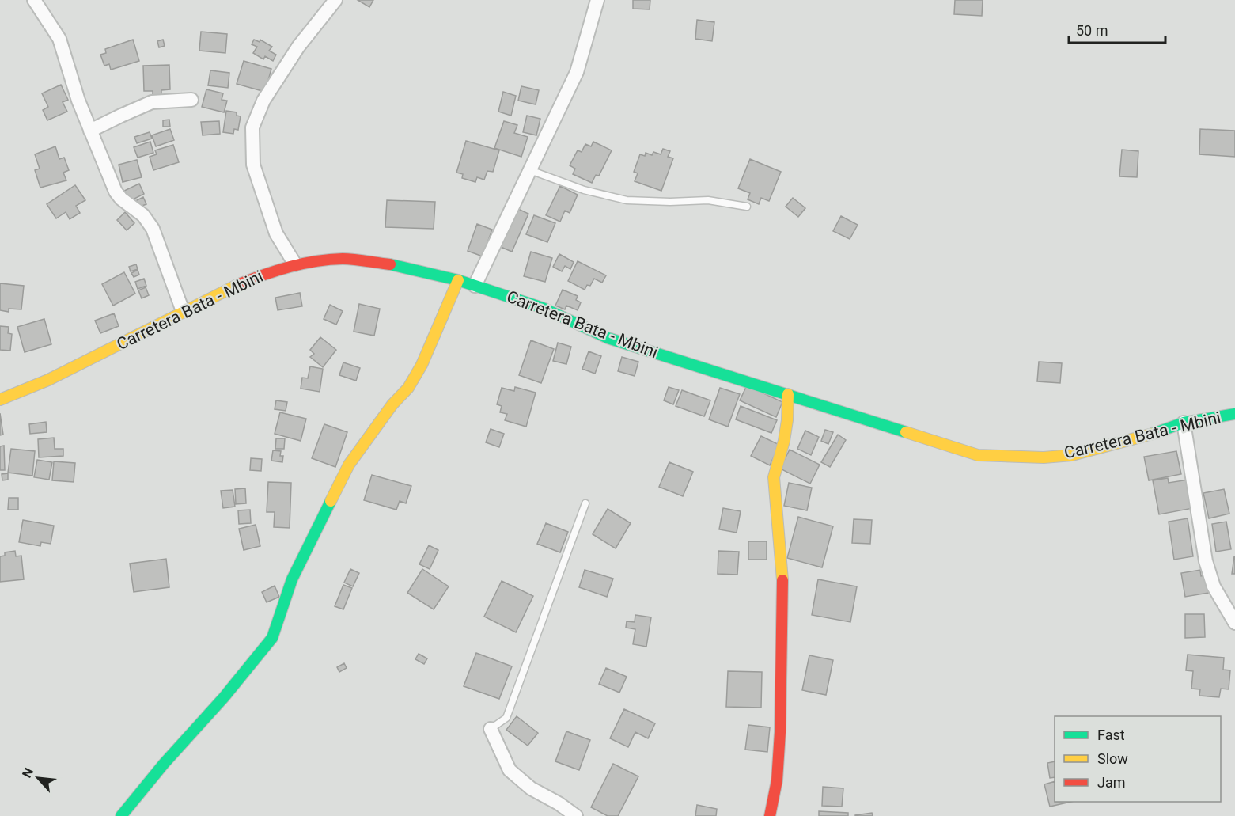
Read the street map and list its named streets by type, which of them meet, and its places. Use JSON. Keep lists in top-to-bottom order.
{
  "streets": {
    "main road": ["Carretera Bata - Mbini"]
  },
  "legend": ["Fast", "Slow", "Jam"],
  "scale_bar": "50 m",
  "north": "top left"
}
